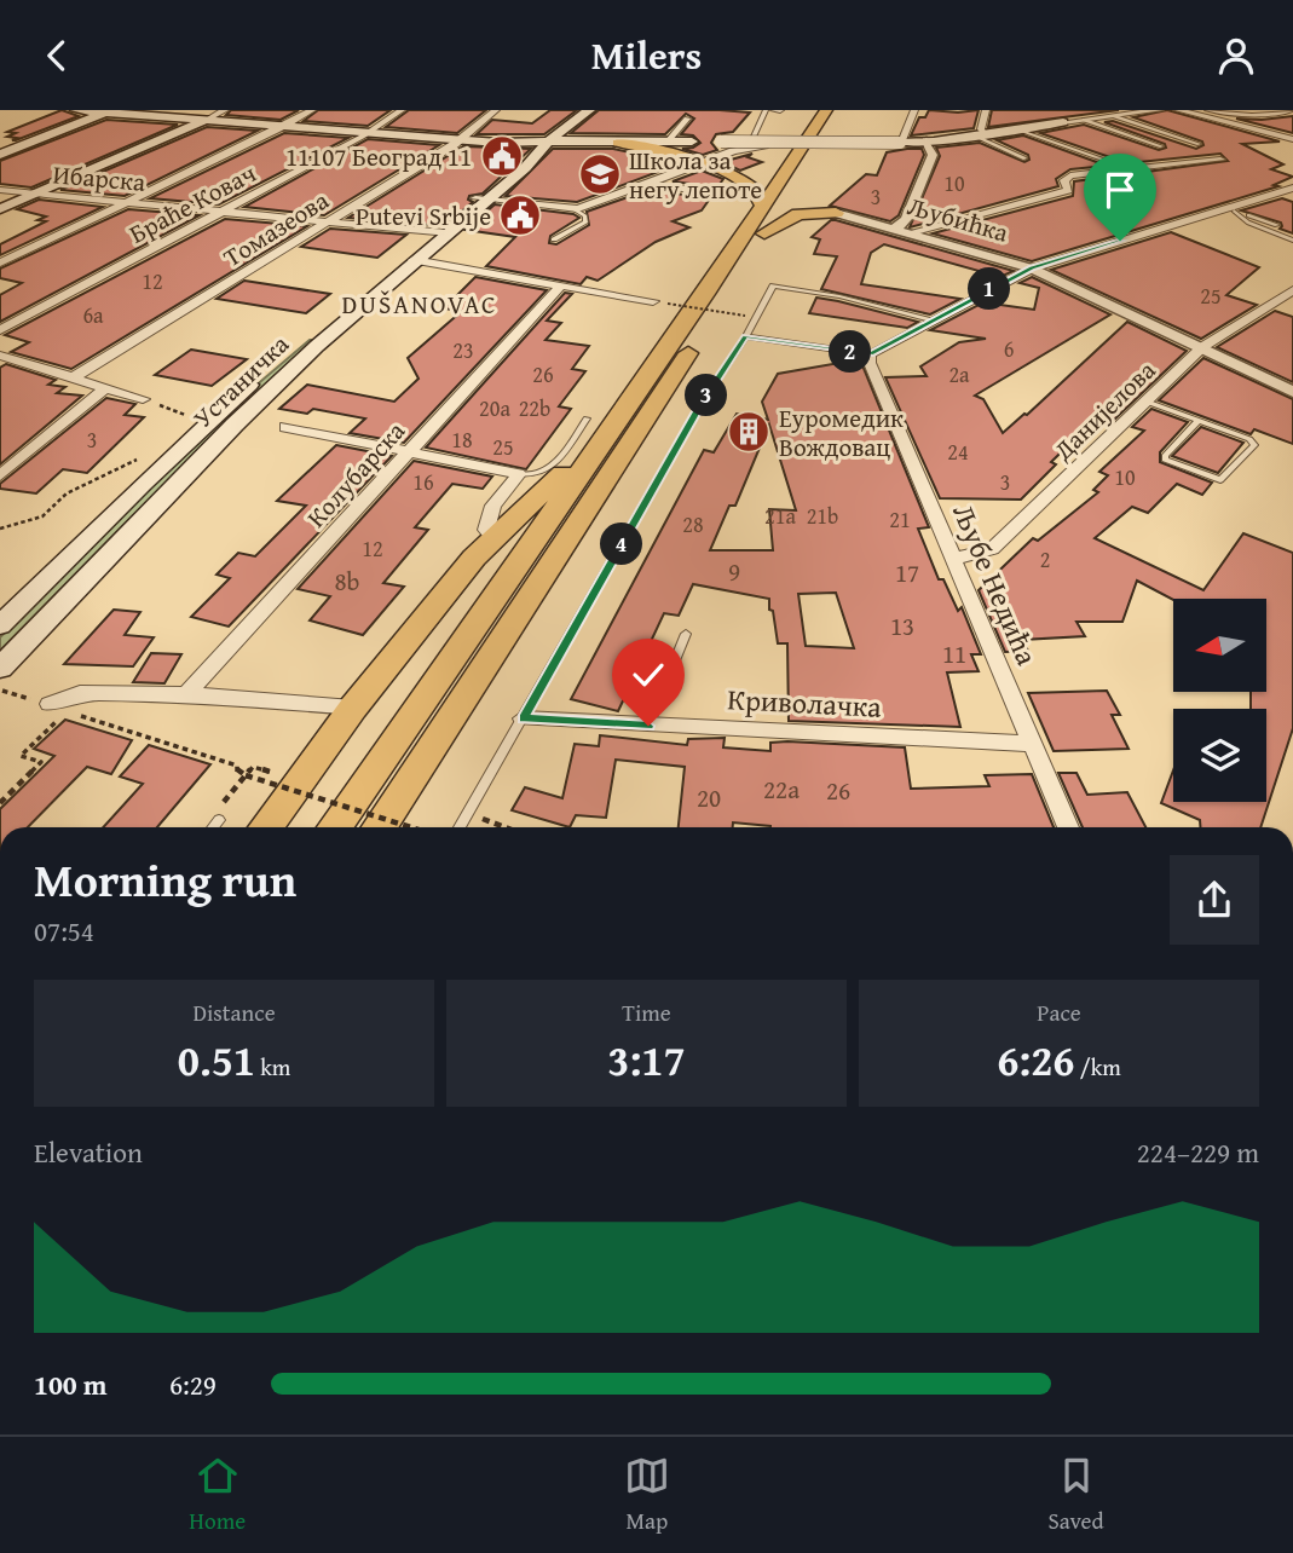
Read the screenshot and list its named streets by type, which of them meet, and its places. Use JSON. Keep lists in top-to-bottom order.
{
  "streets": {
    "main road": ["Устаничка"],
    "street": [
      "Ибарска",
      "Браће Ковач",
      "Љубићка",
      "Томазеова",
      "Данијелова",
      "Колубарска",
      "Љубе Недића",
      "Криволачка"
    ]
  },
  "crossings": [
    ["Ибарска", "Браће Ковач"],
    ["Ибарска", "Томазеова"],
    ["Ибарска", "Устаничка"],
    ["Љубићка", "Данијелова"],
    ["Данијелова", "Љубе Недића"],
    ["Љубе Недића", "Криволачка"]
  ],
  "districts": ["DUŠANOVAC"],
  "places": {
    "public building": ["11107 Београд 11", "Putevi Srbije"],
    "school or university": ["Школа за негу лепоте"],
    "building": ["Еуромедик Вождовац"]
  },
  "house_numbers": [
    "10",
    "3",
    "12",
    "25",
    "6a",
    "6",
    "23",
    "26",
    "2a",
    "20a",
    "22b",
    "3",
    "18",
    "25",
    "24",
    "10",
    "16",
    "3",
    "21a",
    "21b",
    "21",
    "28",
    "12",
    "2",
    "9",
    "17",
    "8b",
    "13",
    "11",
    "22a",
    "26",
    "20"
  ],
  "north": "left",
  "page": {
    "header": "Milers",
    "pins": [
      "1",
      "2",
      "3",
      "4"
    ],
    "heading": ["Morning run", "07:54"],
    "stats": [
      ["Distance", "0.51 km"],
      ["Time", "3:17"],
      ["Pace", "6:26 /km"]
    ],
    "chart": ["Elevation", "224–229 m"],
    "list": [
      {
        "name": "100 m",
        "note": "6:29"
      }
    ],
    "tabs": ["Home", "Map", "Saved"]
  }
}
